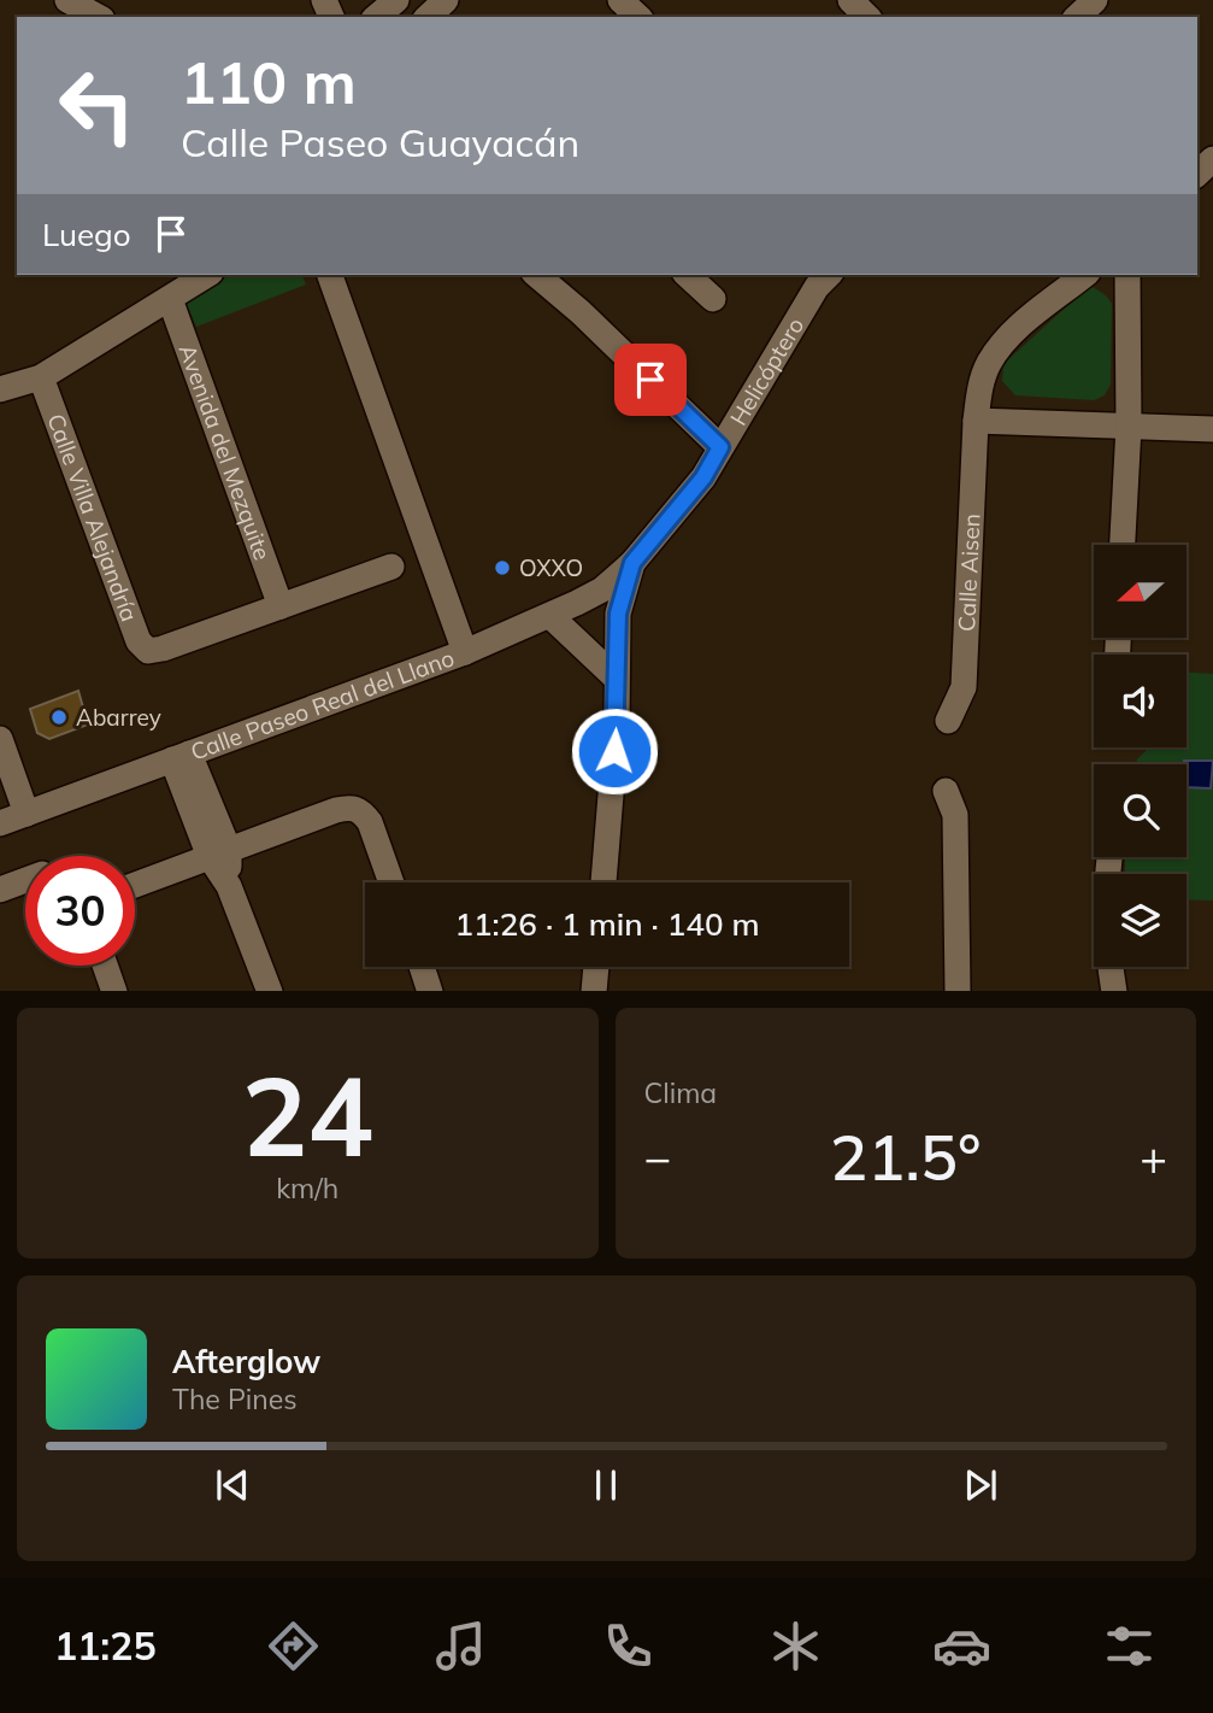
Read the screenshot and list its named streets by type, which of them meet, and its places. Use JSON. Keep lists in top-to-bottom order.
{
  "streets": {
    "street": [
      "Helicóptero",
      "Avenida del Mezquite",
      "Calle Villa Alejandría",
      "Calle Aisen",
      "Calle Paseo Real del Llano"
    ]
  },
  "crossings": [
    ["Helicóptero", "Calle Paseo Real del Llano"],
    ["Avenida del Mezquite", "Calle Villa Alejandría"]
  ],
  "places": ["OXXO", "Abarrey"],
  "north": "left",
  "page": {
    "turn": ["110 m", "Calle Paseo Guayacán"],
    "then": "Luego",
    "limit": "30",
    "trip": "11:26 · 1 min · 140 m",
    "tile": [
      ["24", "km/h"],
      "Clima"
    ],
    "heat": ["−", "21.5°", "+"],
    "song": ["Afterglow", "The Pines"],
    "tabs": "11:25"
  }
}
